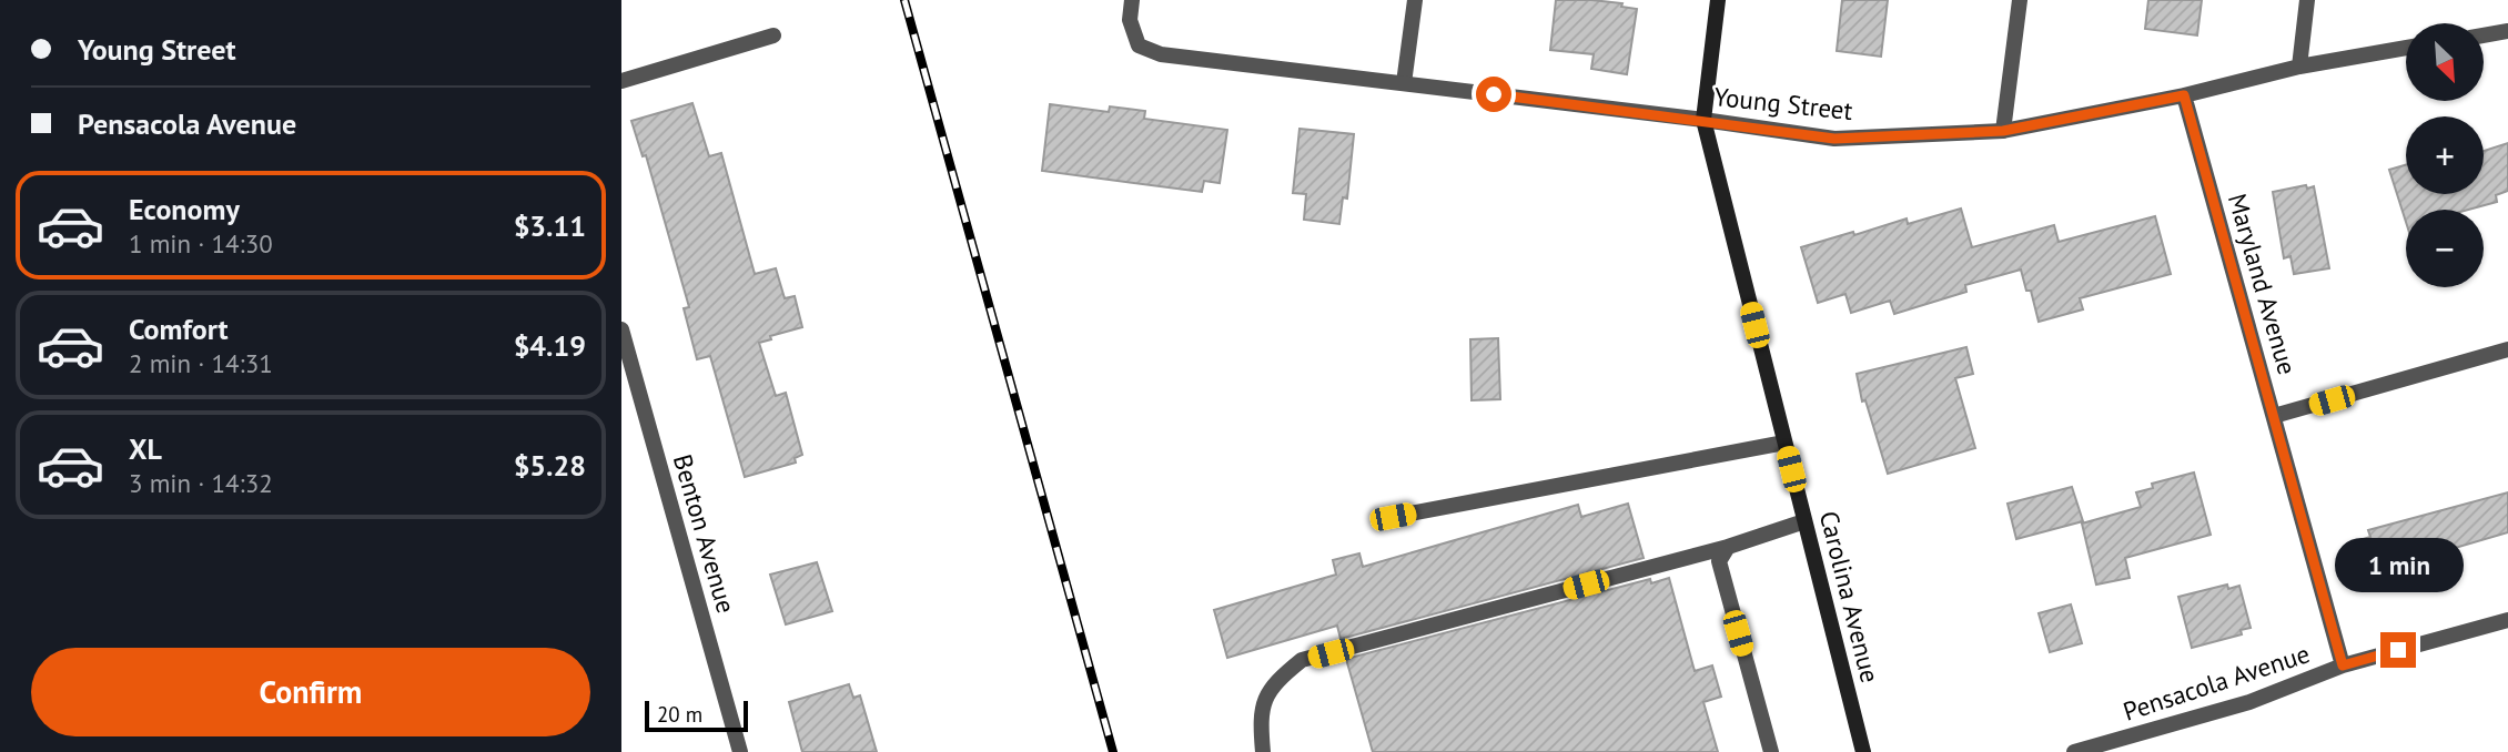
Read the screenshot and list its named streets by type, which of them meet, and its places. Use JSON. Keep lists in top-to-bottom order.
{
  "streets": {
    "street": [
      "Young Street",
      "Maryland Avenue",
      "Benton Avenue",
      "Carolina Avenue",
      "Pensacola Avenue"
    ]
  },
  "crossings": [
    ["Young Street", "Maryland Avenue"],
    ["Young Street", "Carolina Avenue"],
    ["Maryland Avenue", "Pensacola Avenue"]
  ],
  "scale_bar": "20 m",
  "north": "bottom right",
  "page": {
    "banner": ["Young Street", "Pensacola Avenue"],
    "map_buttons": ["+", "−"],
    "list": [
      {
        "name": "Economy",
        "note": "1 min · 14:30",
        "value": "$3.11"
      },
      {
        "name": "Comfort",
        "note": "2 min · 14:31",
        "value": "$4.19"
      },
      {
        "name": "XL",
        "note": "3 min · 14:32",
        "value": "$5.28"
      }
    ],
    "bubble": "1 min",
    "buttons": "Confirm",
    "scale": "20 m"
  }
}
